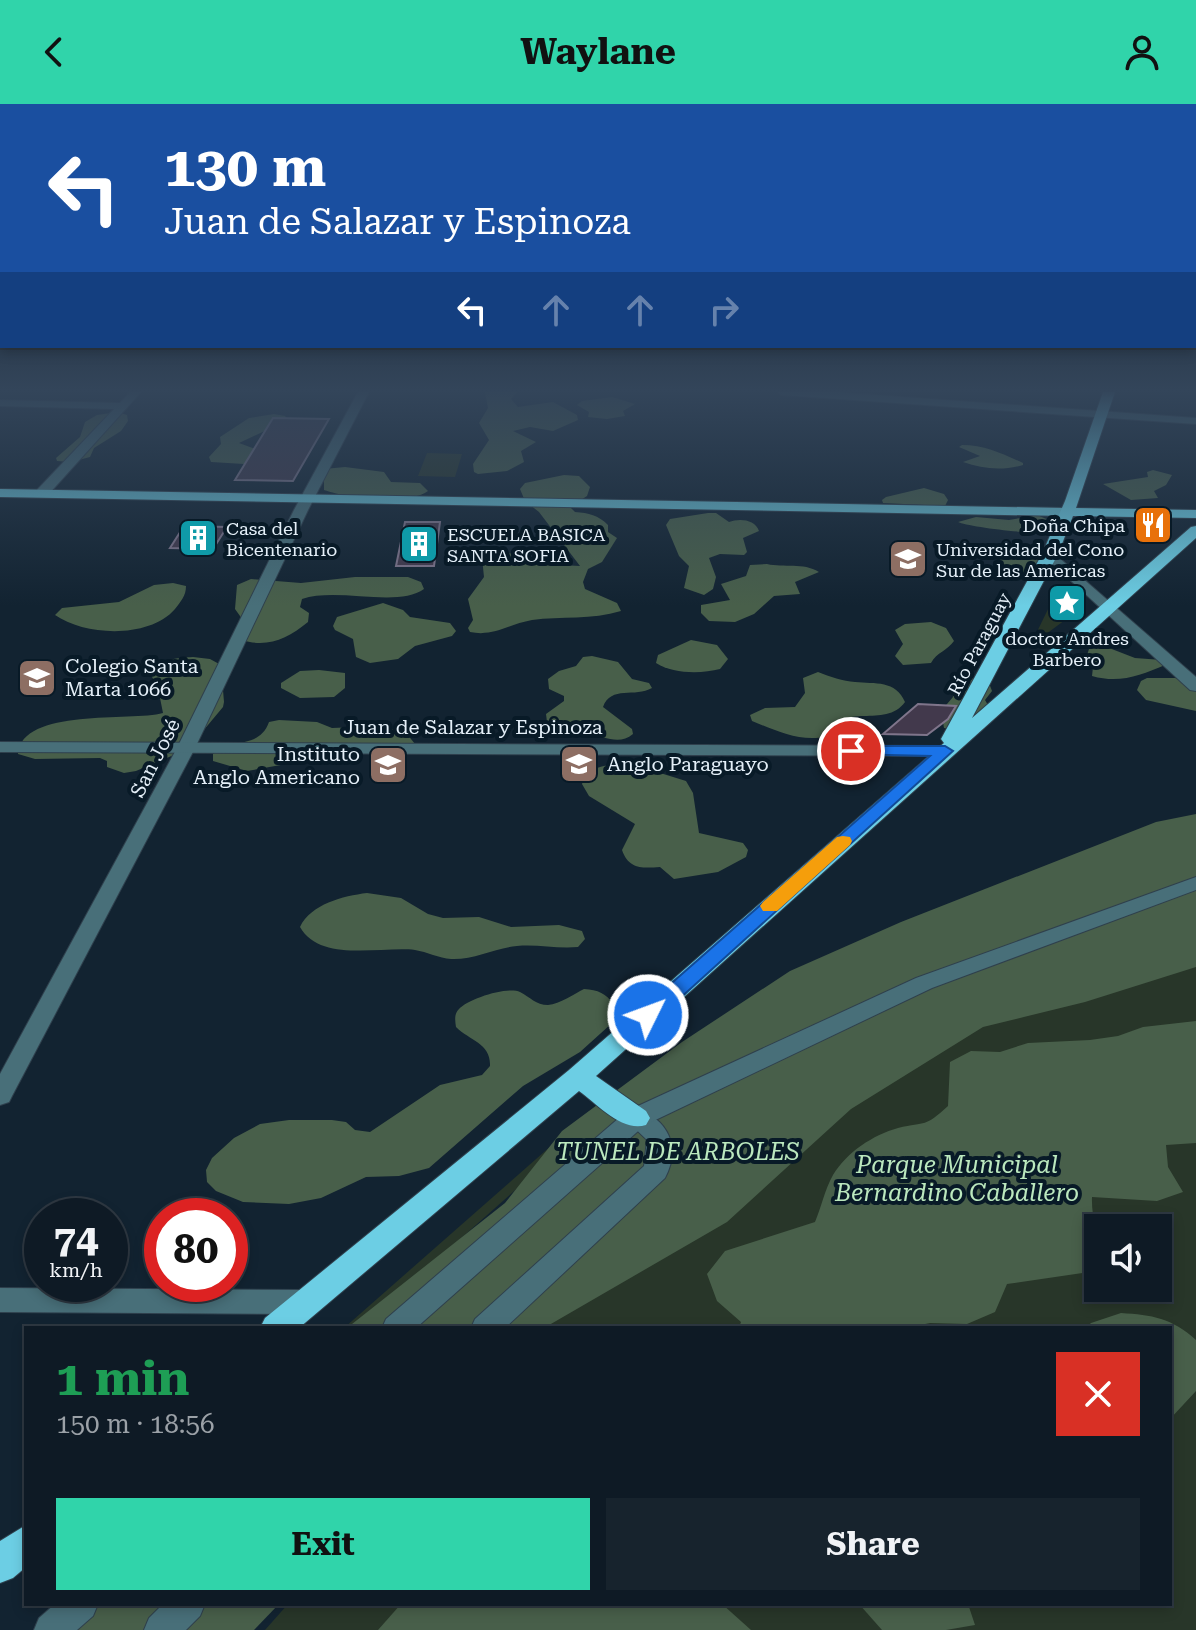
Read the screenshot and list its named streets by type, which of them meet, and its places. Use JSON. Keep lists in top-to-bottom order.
{
  "streets": {
    "highway": ["Río Paraguay"],
    "street": ["Juan de Salazar y Espinoza", "San José"]
  },
  "crossings": [
    ["Río Paraguay", "Juan de Salazar y Espinoza"],
    ["Juan de Salazar y Espinoza", "San José"]
  ],
  "parks": ["TUNEL DE ARBOLES", "Parque Municipal Bernardino Caballero"],
  "places": {
    "restaurant": ["Doña Chipa"],
    "building": ["Casa del Bicentenario", "ESCUELA BASICA SANTA SOFIA"],
    "school or university": [
      "Universidad del Cono Sur de las Americas",
      "Colegio Santa Marta 1066",
      "Anglo Paraguayo",
      "Instituto Anglo Americano"
    ],
    "place": ["doctor Andres Barbero"]
  },
  "page": {
    "header": "Waylane",
    "turn": ["130 m", "Juan de Salazar y Espinoza"],
    "speed": "74 km/h",
    "limit": "80",
    "heading": ["1 min", "150 m · 18:56"],
    "buttons": ["Exit", "Share"]
  }
}
